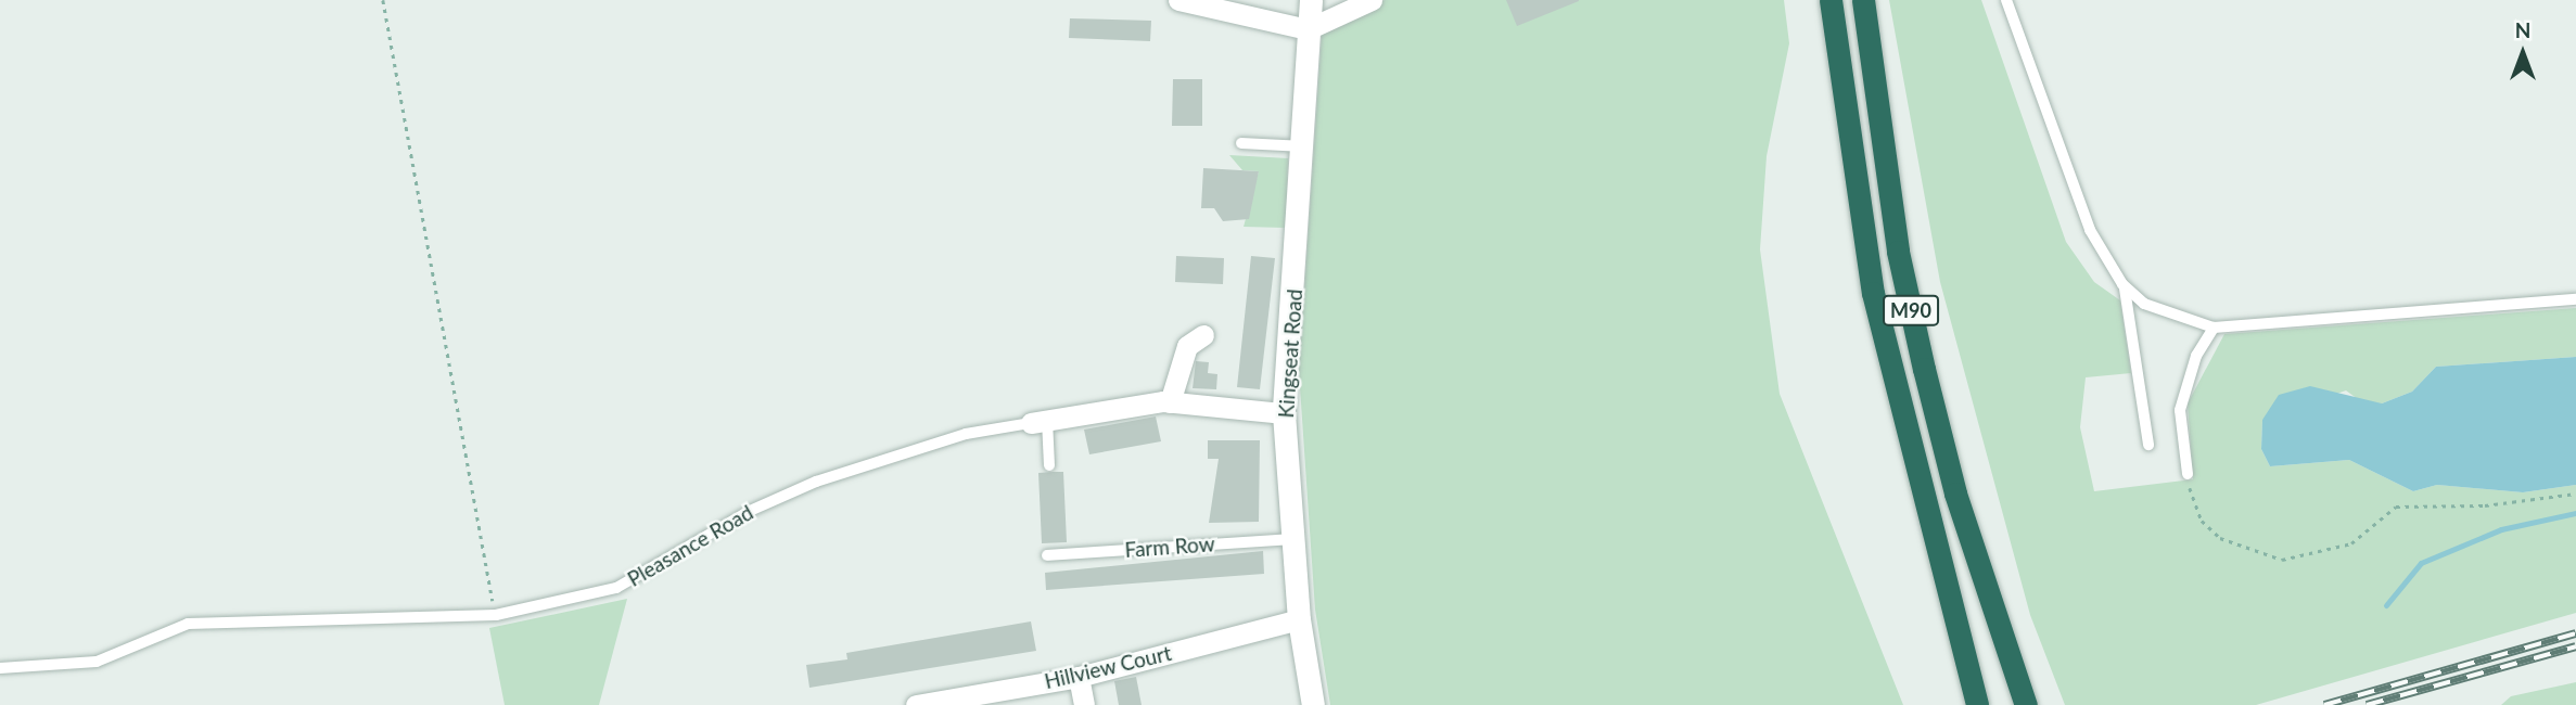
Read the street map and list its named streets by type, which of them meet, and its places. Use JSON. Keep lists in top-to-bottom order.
{
  "streets": {
    "highway": ["M90"],
    "street": ["Kingseat Road", "Pleasance Road", "Hillview Court"],
    "lane": ["Farm Row"]
  },
  "crossings": [
    ["Kingseat Road", "Pleasance Road"],
    ["Kingseat Road", "Farm Row"],
    ["Kingseat Road", "Hillview Court"]
  ],
  "north": "top"
}
